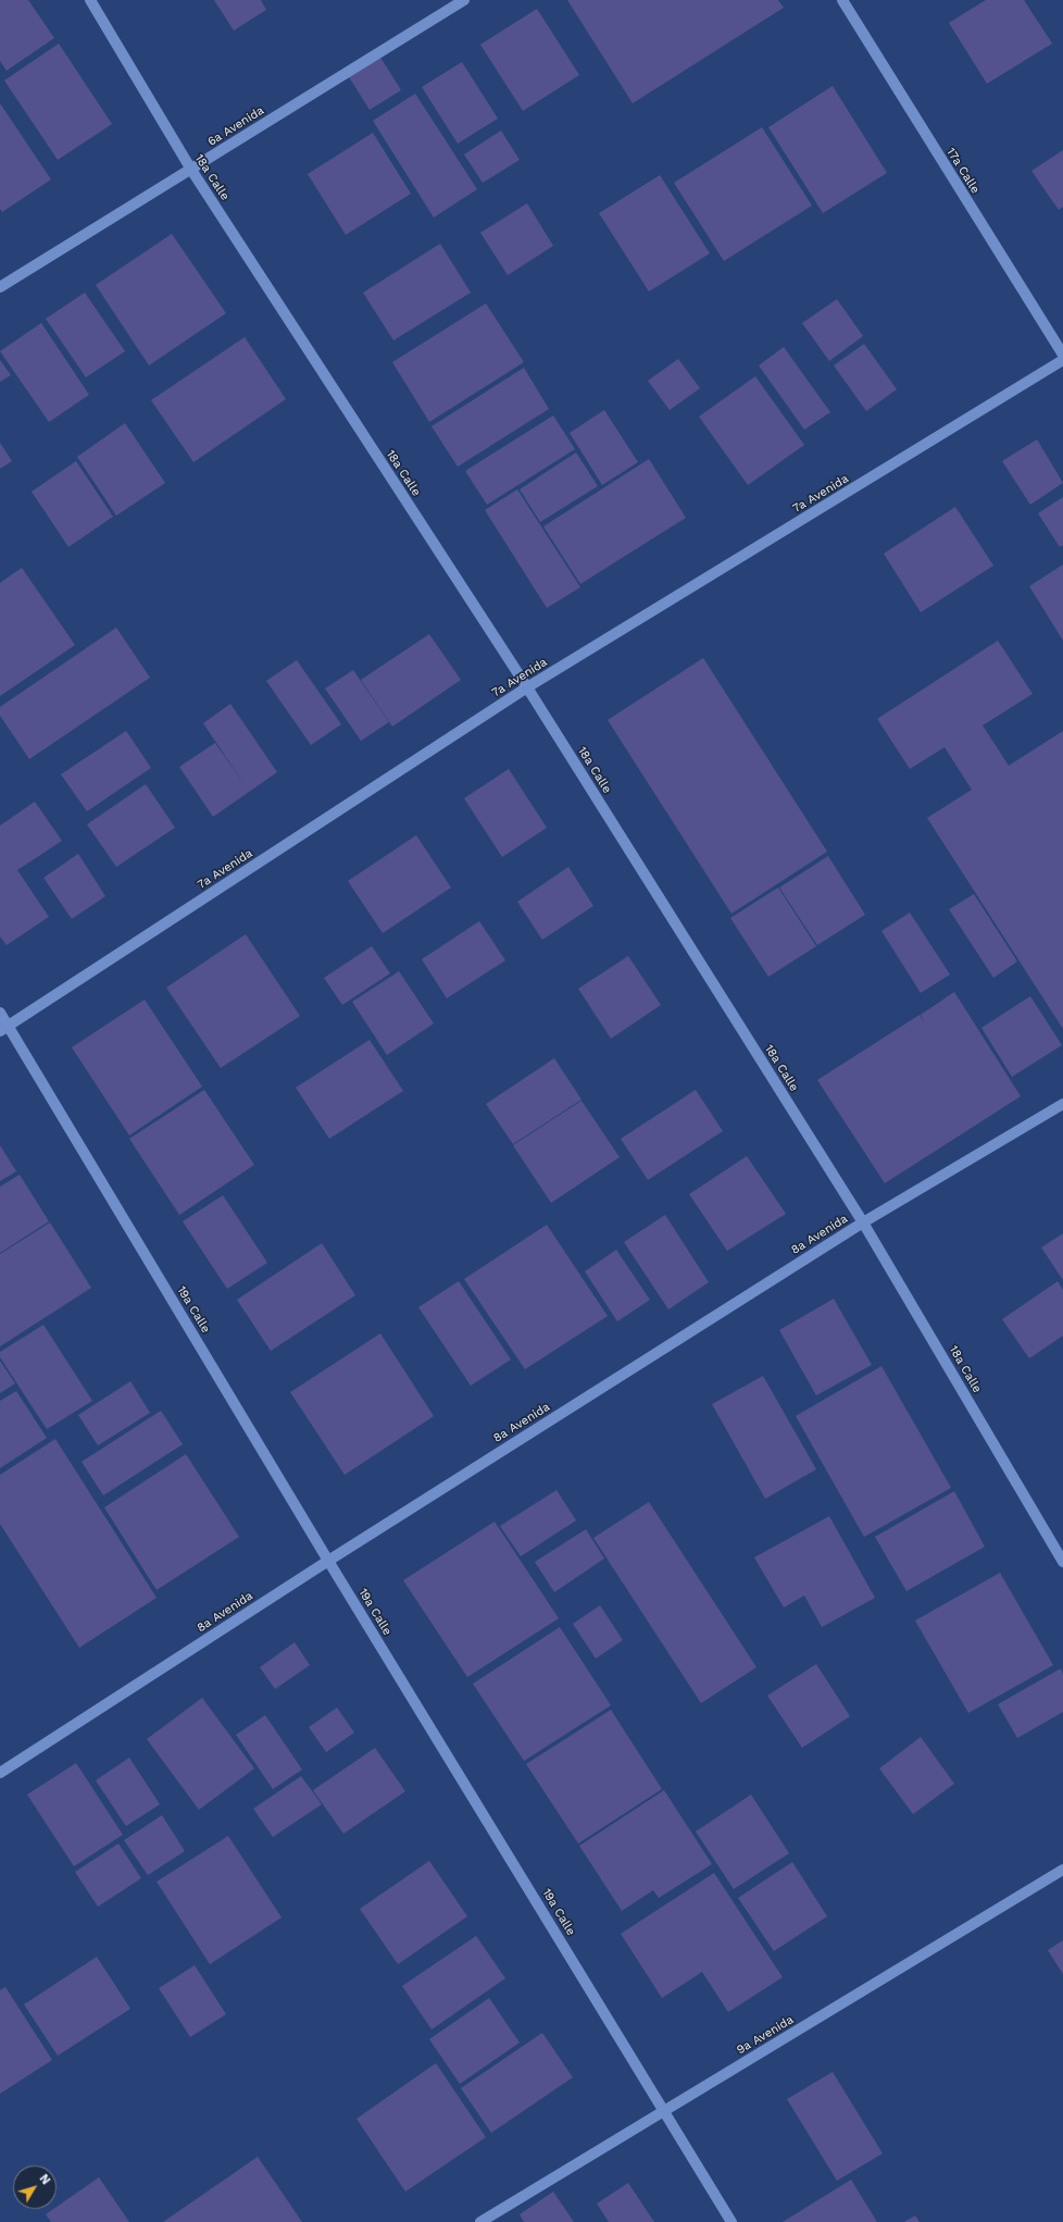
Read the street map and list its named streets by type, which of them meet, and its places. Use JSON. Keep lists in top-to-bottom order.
{
  "streets": {
    "street": [
      "6a Avenida",
      "17a Calle",
      "18a Calle",
      "7a Avenida",
      "8a Avenida",
      "19a Calle",
      "9a Avenida"
    ]
  },
  "crossings": [
    ["6a Avenida", "18a Calle"],
    ["18a Calle", "7a Avenida"],
    ["18a Calle", "8a Avenida"],
    ["7a Avenida", "19a Calle"],
    ["8a Avenida", "19a Calle"],
    ["19a Calle", "9a Avenida"]
  ],
  "north": "top right"
}
